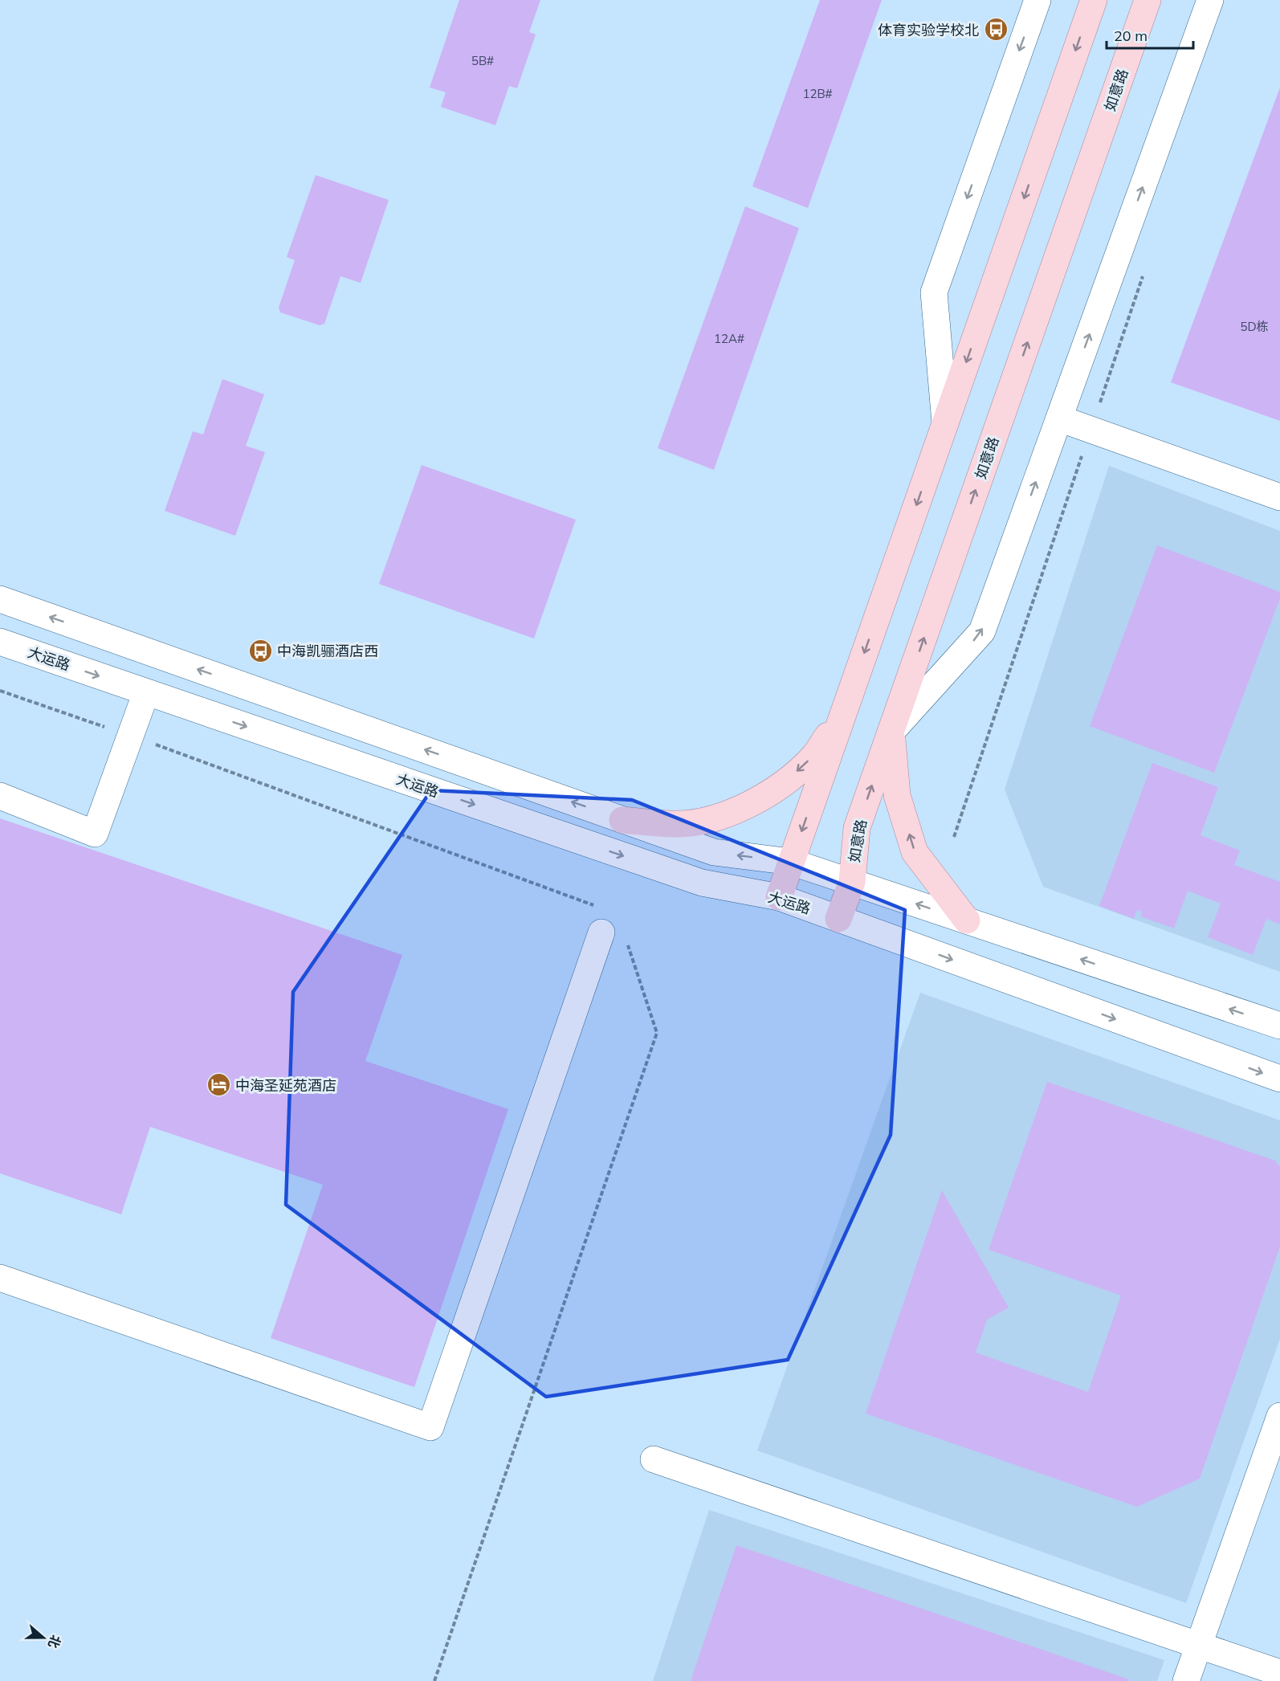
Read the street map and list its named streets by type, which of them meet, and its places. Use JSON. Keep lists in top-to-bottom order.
{
  "streets": {
    "main road": ["如意路"],
    "street": ["大运路"]
  },
  "crossings": [
    ["如意路", "大运路"]
  ],
  "places": {
    "bus stop": ["体育实验学校北", "中海凯骊酒店西"],
    "hotel": ["中海圣延苑酒店"]
  },
  "house_numbers": [
    "5B#",
    "12B#",
    "5D栋",
    "12A#"
  ],
  "scale_bar": "20 m",
  "north": "right"
}
